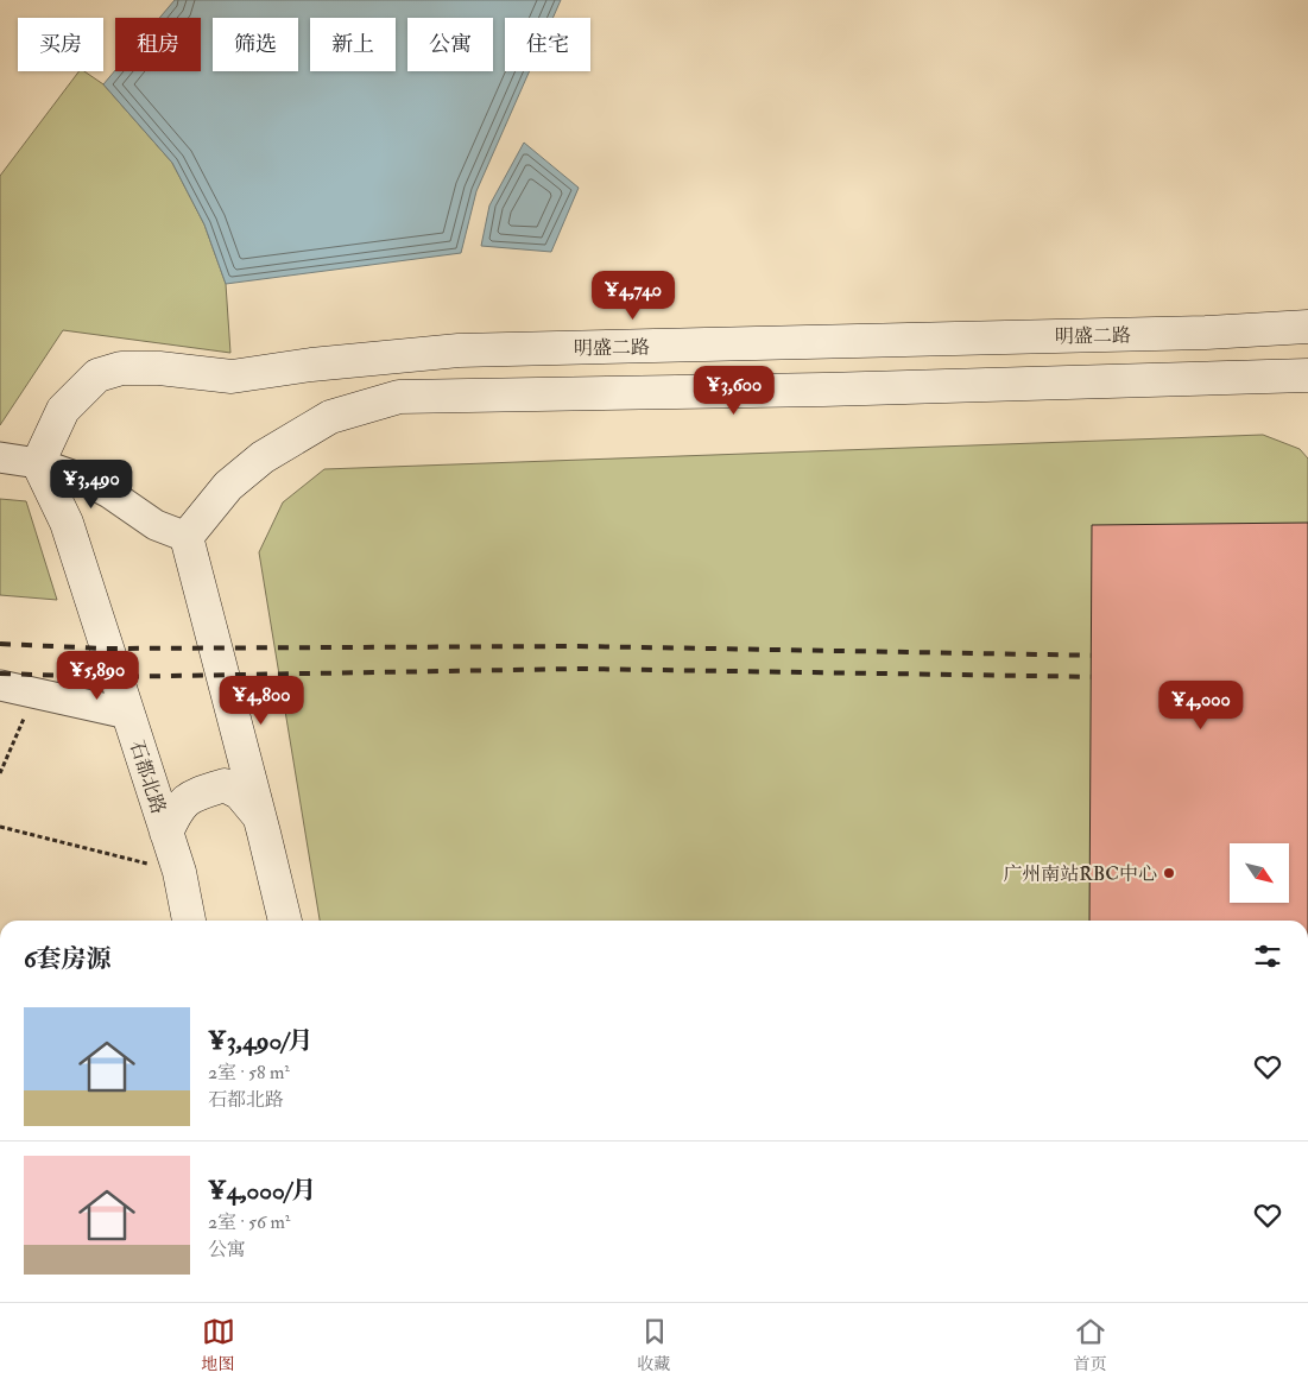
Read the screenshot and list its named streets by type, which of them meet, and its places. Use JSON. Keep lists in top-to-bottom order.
{
  "streets": {
    "street": ["明盛二路", "石都北路"]
  },
  "crossings": [
    ["明盛二路", "石都北路"]
  ],
  "places": ["广州南站RBC中心"],
  "north": "bottom right",
  "page": {
    "chip": [
      "买房",
      "租房",
      "筛选",
      "新上",
      "公寓",
      "住宅"
    ],
    "price": [
      "¥4,740",
      "¥3,600",
      "¥3,490",
      "¥5,890",
      "¥4,800",
      "¥4,000"
    ],
    "heading": "6套房源",
    "list": [
      {
        "name": "¥3,490/月",
        "note": "2室 · 58 m² · 石都北路"
      },
      {
        "name": "¥4,000/月",
        "note": "2室 · 56 m² · 公寓"
      }
    ],
    "tabs": ["地图", "收藏", "首页"]
  }
}
